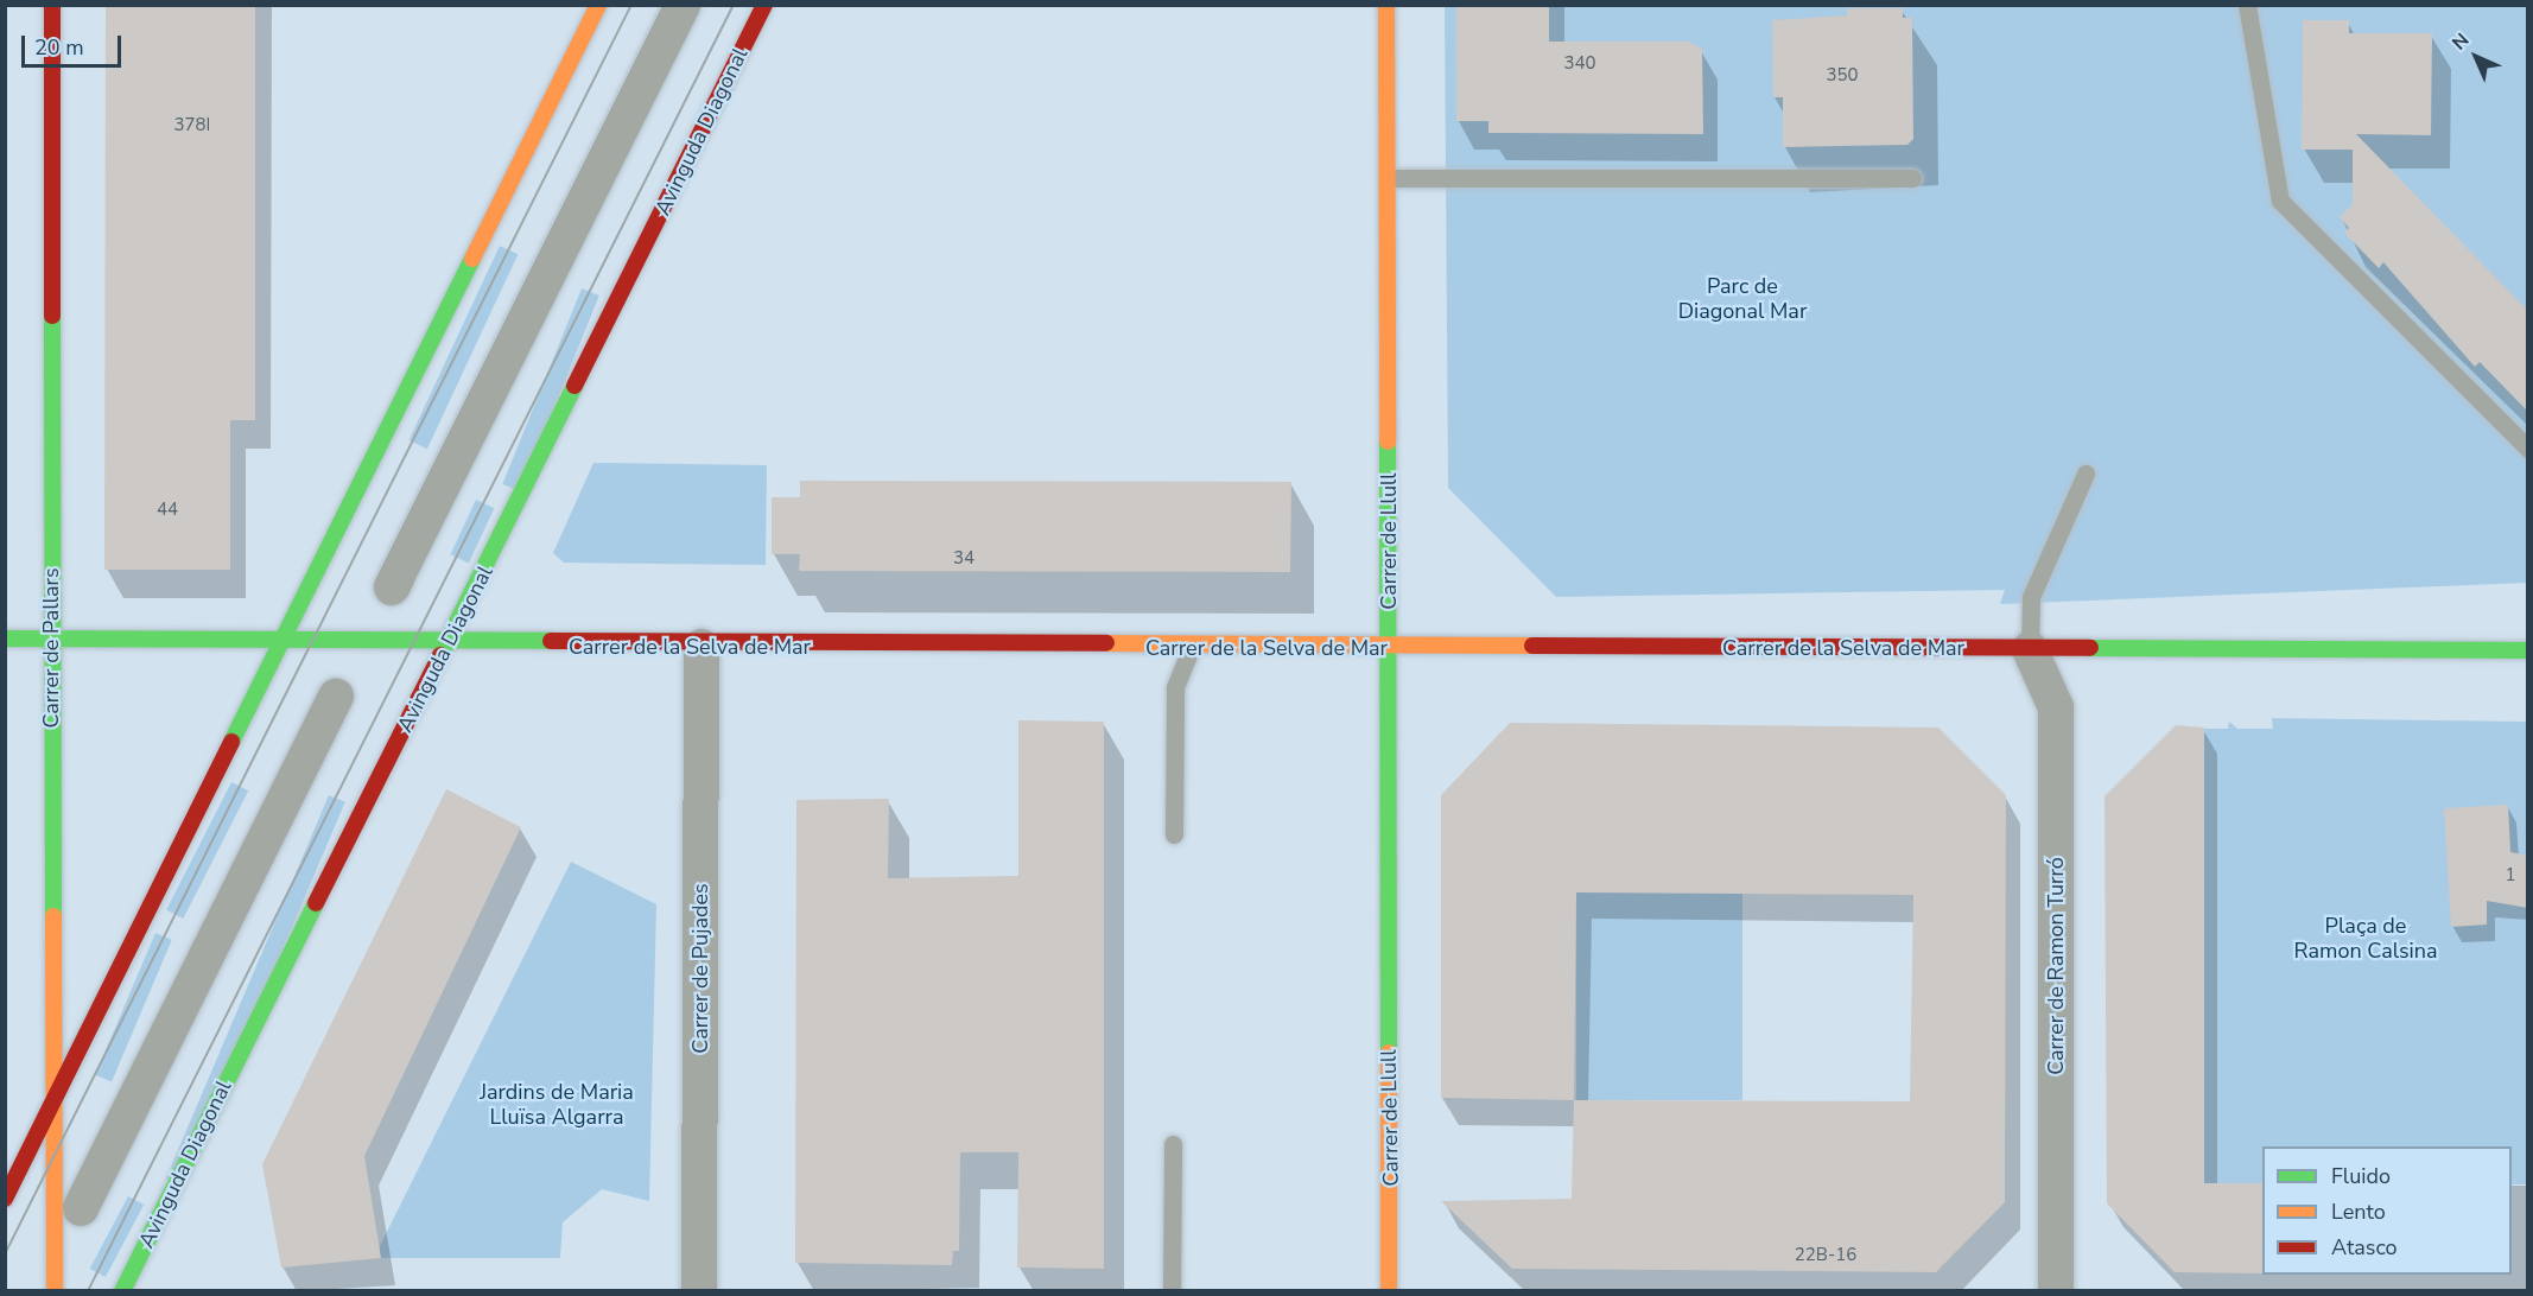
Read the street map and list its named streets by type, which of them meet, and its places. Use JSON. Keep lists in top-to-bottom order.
{
  "streets": {
    "street": [
      "Avinguda Diagonal",
      "Carrer de Llull",
      "Carrer de la Selva de Mar",
      "Carrer de Pallars",
      "Carrer de Ramon Turró",
      "Carrer de Pujades"
    ]
  },
  "crossings": [
    ["Avinguda Diagonal", "Carrer de la Selva de Mar"],
    ["Carrer de Llull", "Carrer de la Selva de Mar"],
    ["Carrer de la Selva de Mar", "Carrer de Pallars"],
    ["Carrer de la Selva de Mar", "Carrer de Ramon Turró"],
    ["Carrer de la Selva de Mar", "Carrer de Pujades"]
  ],
  "parks": ["Parc de Diagonal Mar", "Plaça de Ramon Calsina", "Jardins de Maria Lluïsa Algarra"],
  "house_numbers": [
    "340",
    "350",
    "378I",
    "44",
    "34",
    "1",
    "22B-16"
  ],
  "legend": ["Fluido", "Lento", "Atasco"],
  "scale_bar": "20 m",
  "north": "top left"
}
